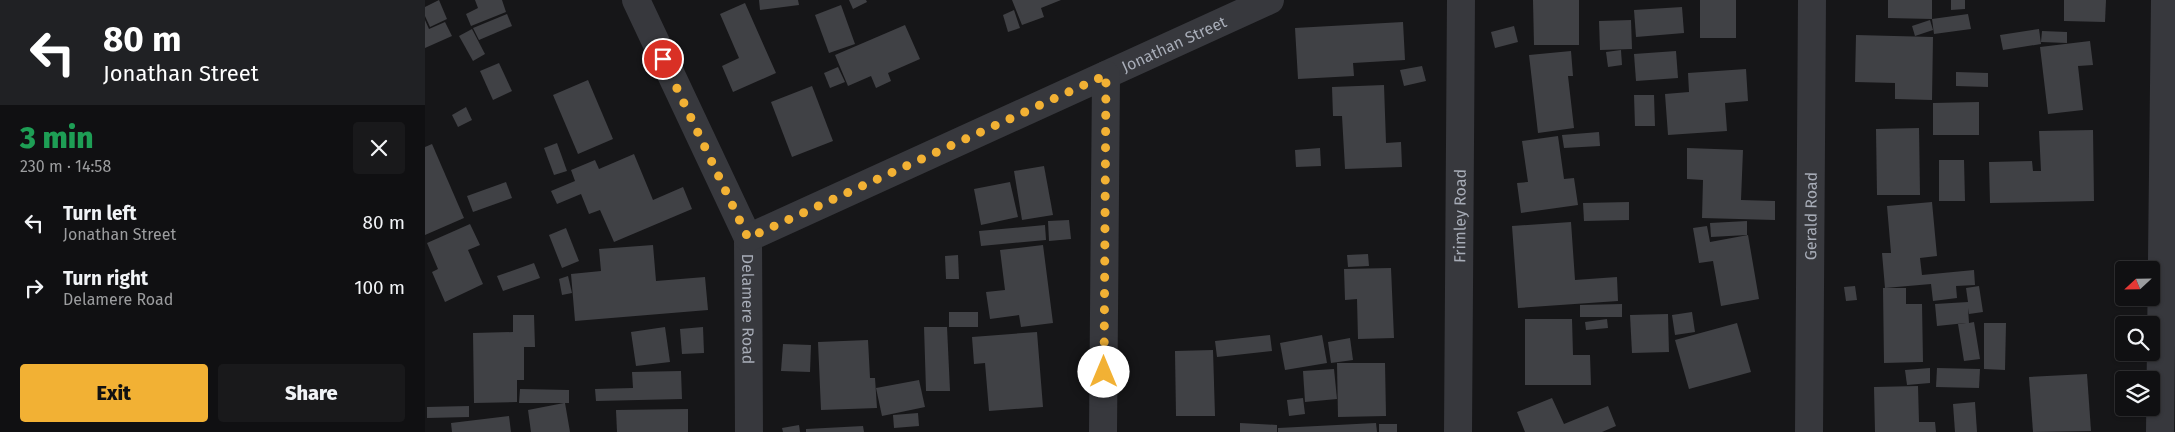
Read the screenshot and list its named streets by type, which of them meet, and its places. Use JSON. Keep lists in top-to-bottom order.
{
  "streets": {
    "street": [
      "Jonathan Street",
      "Frimley Road",
      "Gerald Road",
      "Delamere Road"
    ]
  },
  "crossings": [
    ["Jonathan Street", "Delamere Road"]
  ],
  "north": "left",
  "page": {
    "turn": ["80 m", "Jonathan Street"],
    "heading": ["3 min", "230 m · 14:58"],
    "list": [
      {
        "name": "Turn left",
        "note": "Jonathan Street",
        "value": "80 m"
      },
      {
        "name": "Turn right",
        "note": "Delamere Road",
        "value": "100 m"
      }
    ],
    "buttons": ["Exit", "Share"]
  }
}
